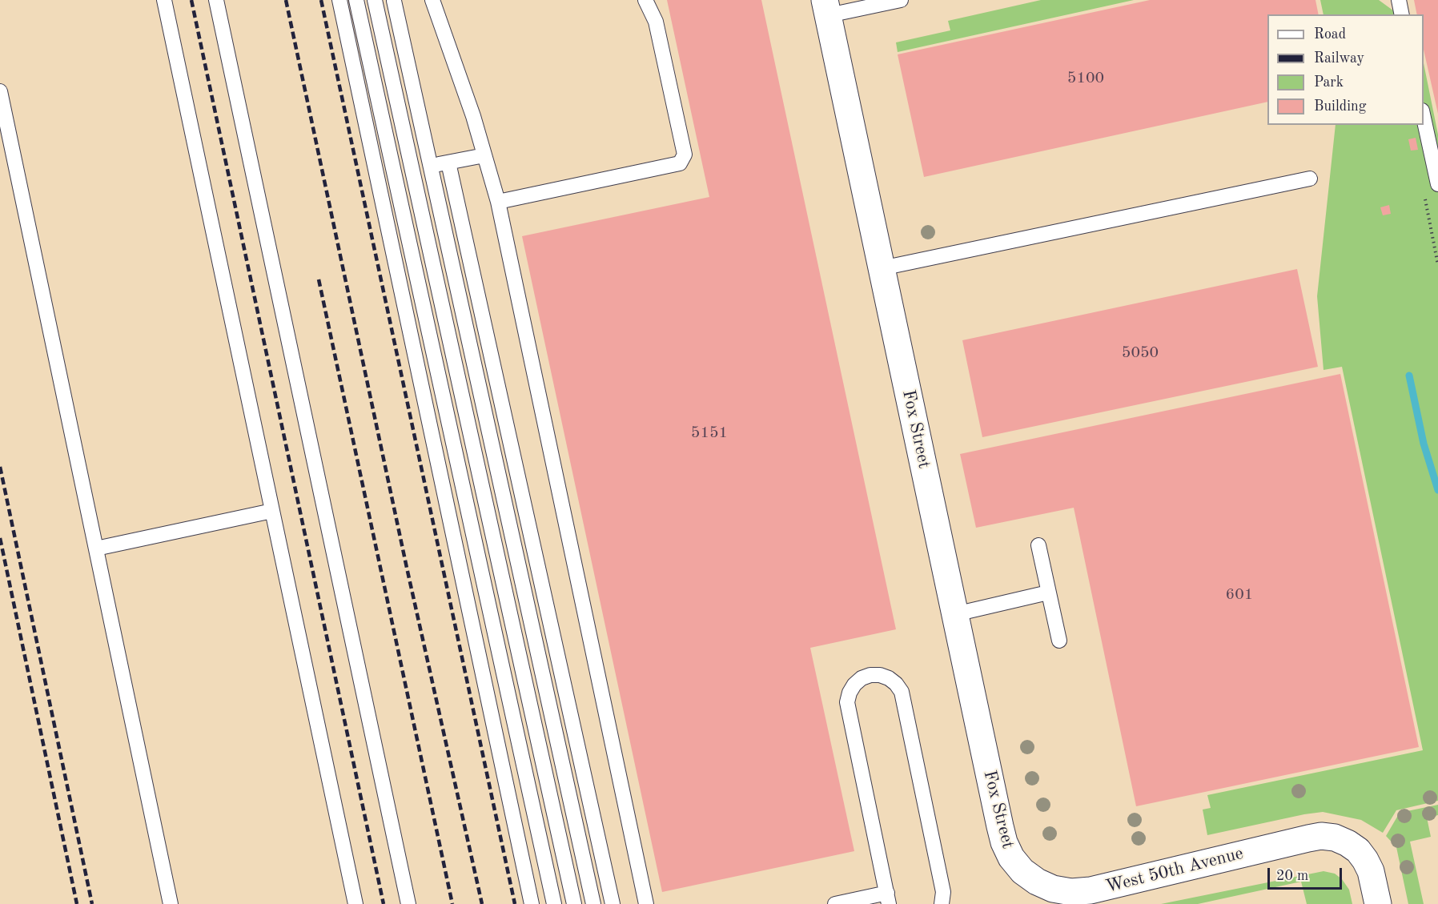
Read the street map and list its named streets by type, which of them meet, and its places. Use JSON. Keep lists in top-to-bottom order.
{
  "streets": {
    "street": ["Fox Street", "West 50th Avenue"]
  },
  "crossings": [
    ["Fox Street", "West 50th Avenue"]
  ],
  "house_numbers": [
    "5100",
    "5050",
    "5151",
    "601"
  ],
  "legend": [
    "Road",
    "Railway",
    "Park",
    "Building"
  ],
  "scale_bar": "20 m"
}
